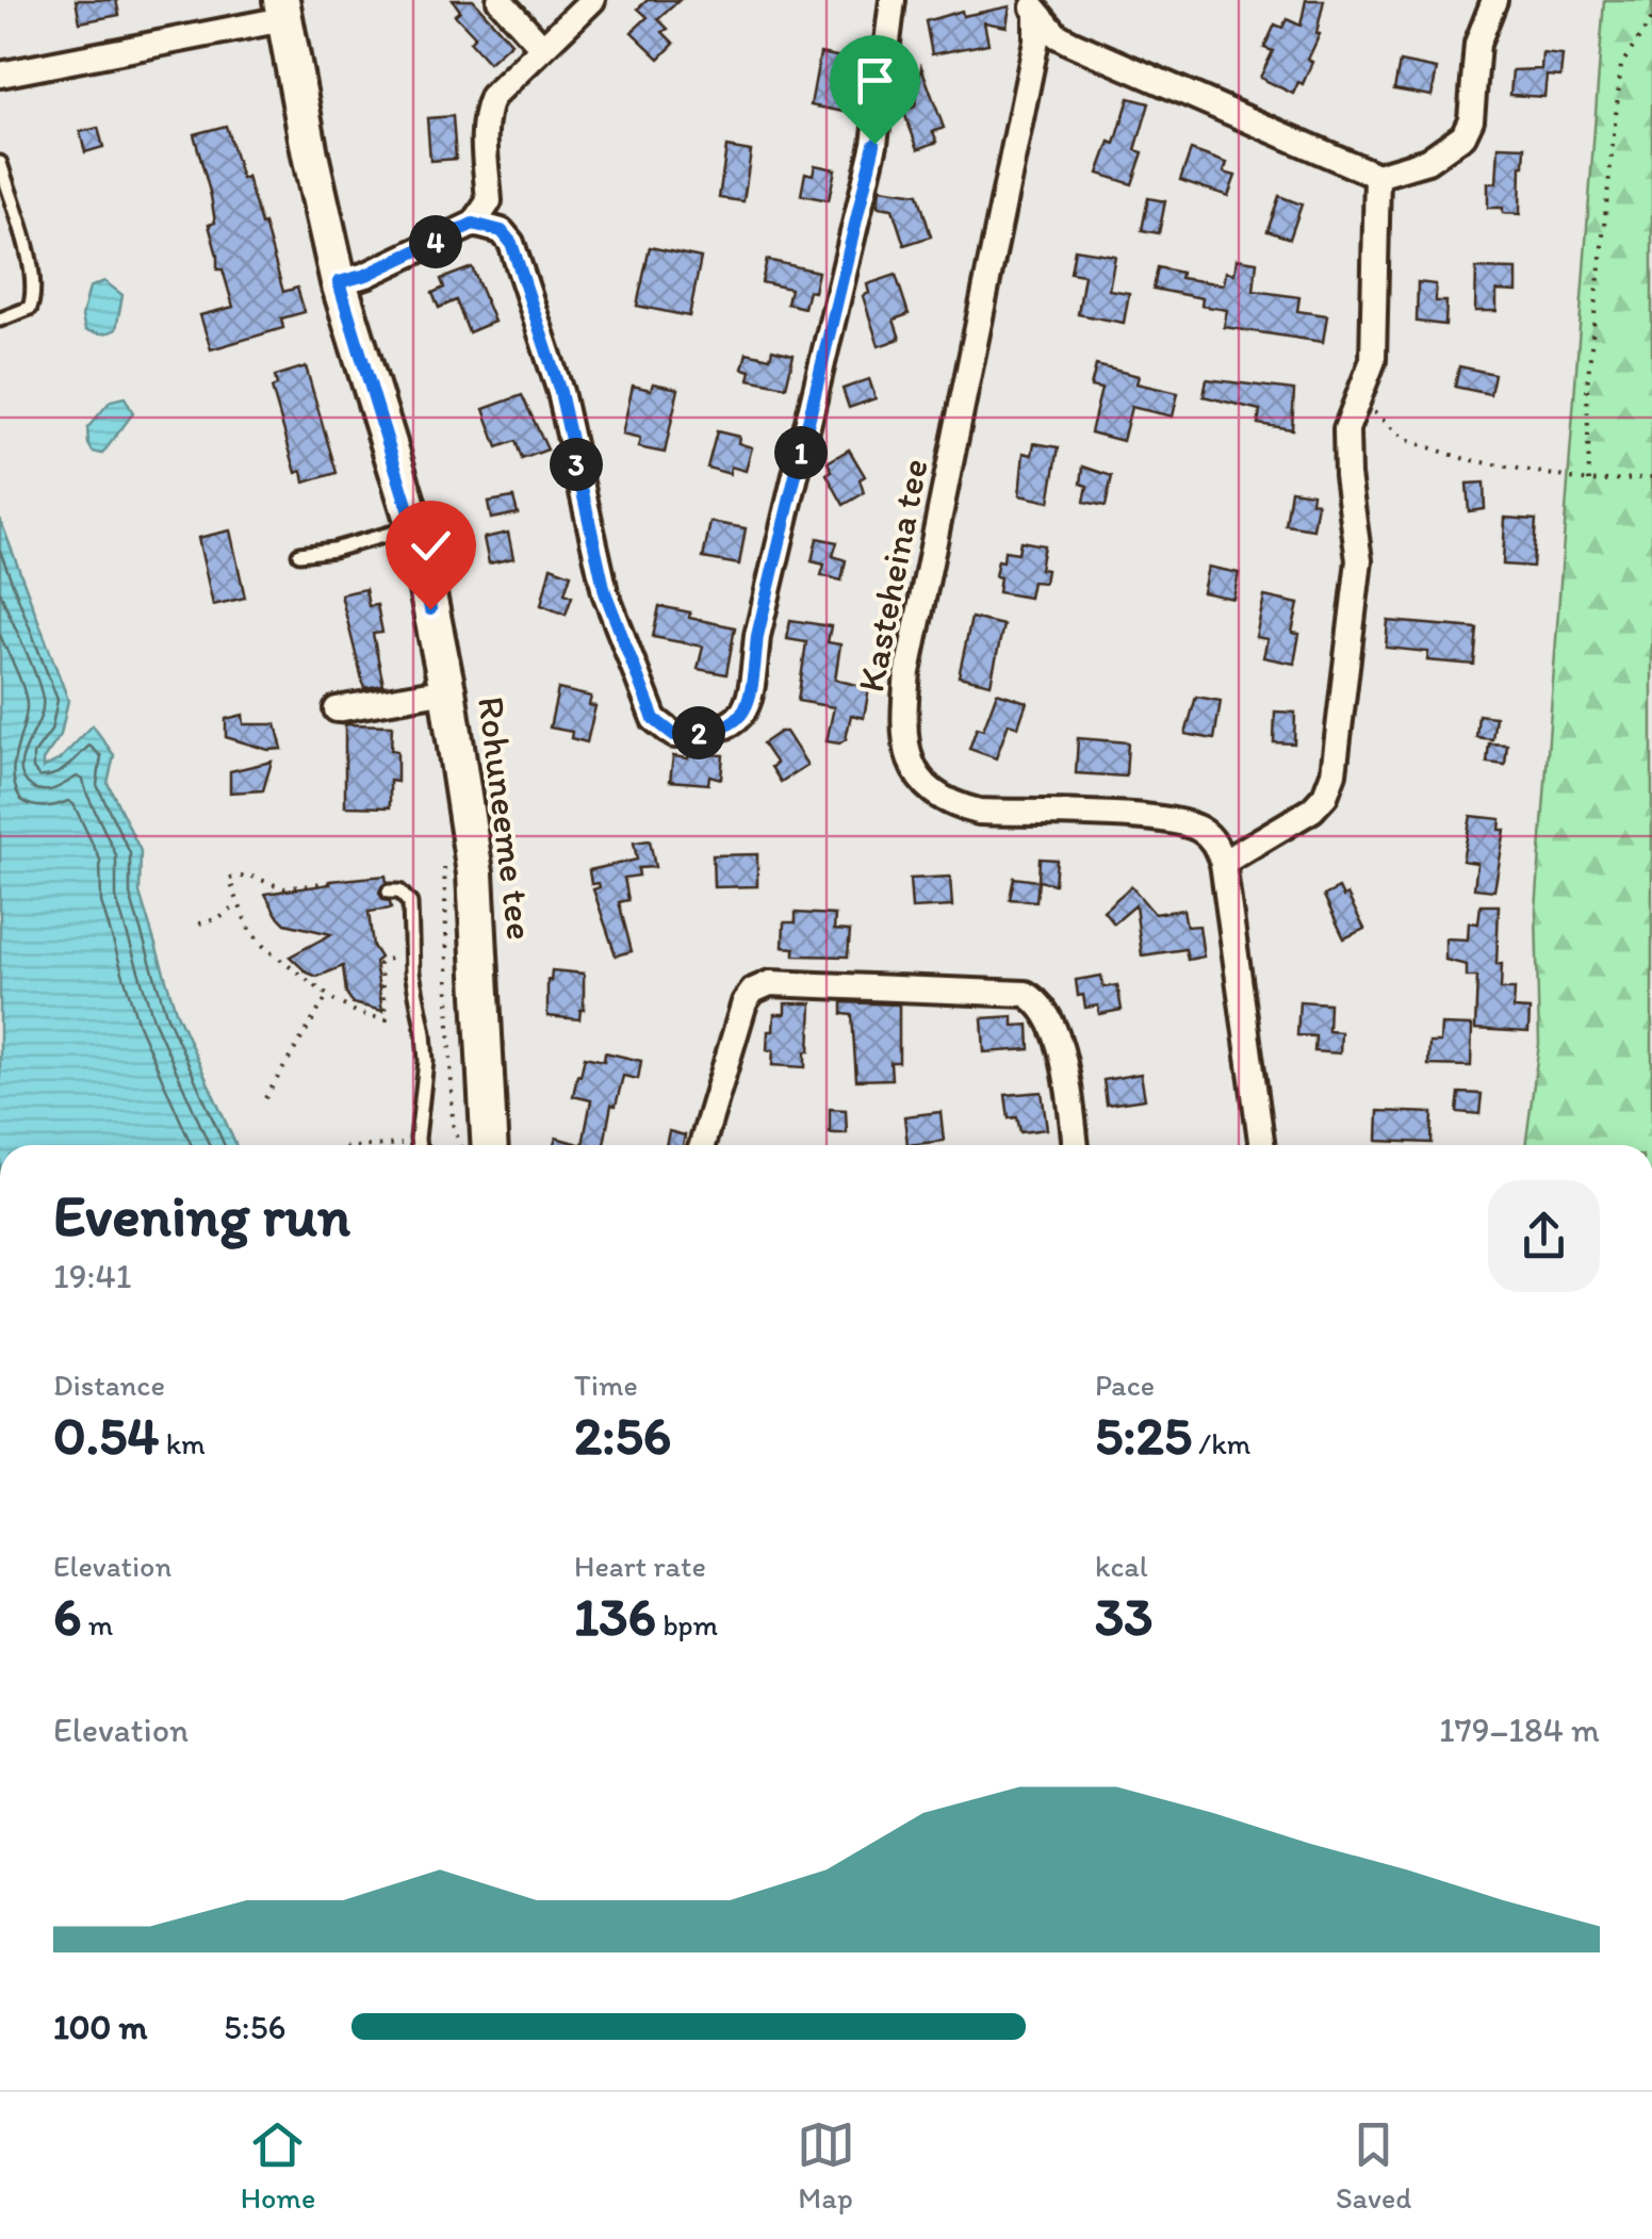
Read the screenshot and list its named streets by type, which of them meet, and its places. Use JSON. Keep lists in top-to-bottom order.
{
  "streets": {
    "street": ["Kasteheina tee", "Rohuneeme tee"]
  },
  "page": {
    "pins": [
      "4",
      "1",
      "3",
      "2"
    ],
    "heading": ["Evening run", "19:41"],
    "stats": [
      ["Distance", "0.54 km"],
      ["Time", "2:56"],
      ["Pace", "5:25 /km"],
      ["Elevation", "6 m"],
      ["Heart rate", "136 bpm"],
      ["kcal", "33"]
    ],
    "chart": ["Elevation", "179–184 m"],
    "list": [
      {
        "name": "100 m",
        "note": "5:56"
      }
    ],
    "tabs": ["Home", "Map", "Saved"]
  }
}
